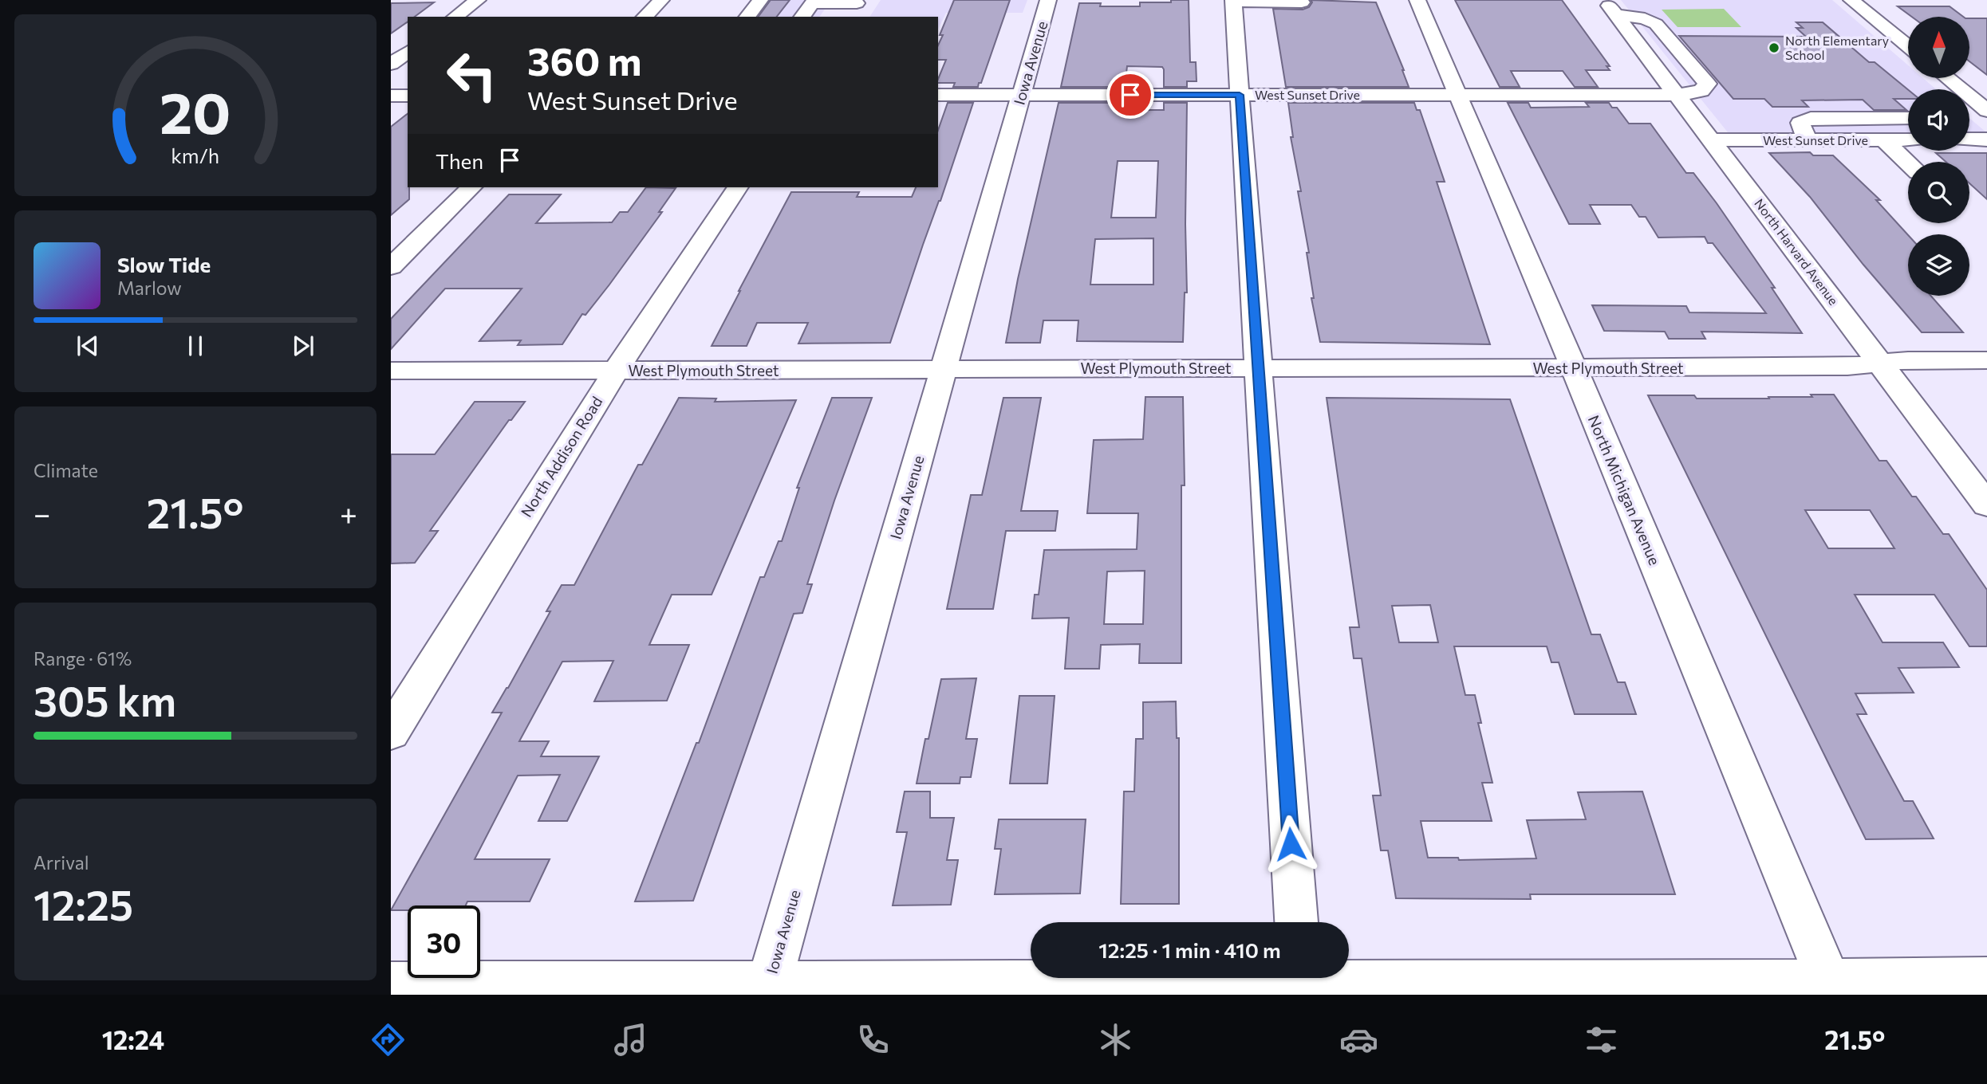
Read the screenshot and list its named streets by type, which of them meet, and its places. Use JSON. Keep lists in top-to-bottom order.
{
  "streets": {
    "street": [
      "Iowa Avenue",
      "West Sunset Drive",
      "North Harvard Avenue",
      "West Plymouth Street",
      "North Addison Road",
      "North Michigan Avenue"
    ]
  },
  "crossings": [
    ["Iowa Avenue", "West Sunset Drive"],
    ["Iowa Avenue", "West Plymouth Street"],
    ["West Sunset Drive", "North Harvard Avenue"],
    ["West Sunset Drive", "North Michigan Avenue"],
    ["North Harvard Avenue", "West Plymouth Street"],
    ["West Plymouth Street", "North Addison Road"],
    ["West Plymouth Street", "North Michigan Avenue"]
  ],
  "places": ["North Elementary School"],
  "north": "top",
  "page": {
    "turn": ["360 m", "West Sunset Drive"],
    "then": "Then",
    "song": ["Slow Tide", "Marlow"],
    "tile": [
      "Climate",
      ["Range · 61%", "305 km"],
      ["Arrival", "12:25"]
    ],
    "heat": ["−", "21.5°", "+"],
    "limit": "30",
    "trip": "12:25 · 1 min · 410 m",
    "tabs": ["12:24", "21.5°"],
    "gauge": ["20", "km/h"]
  }
}
